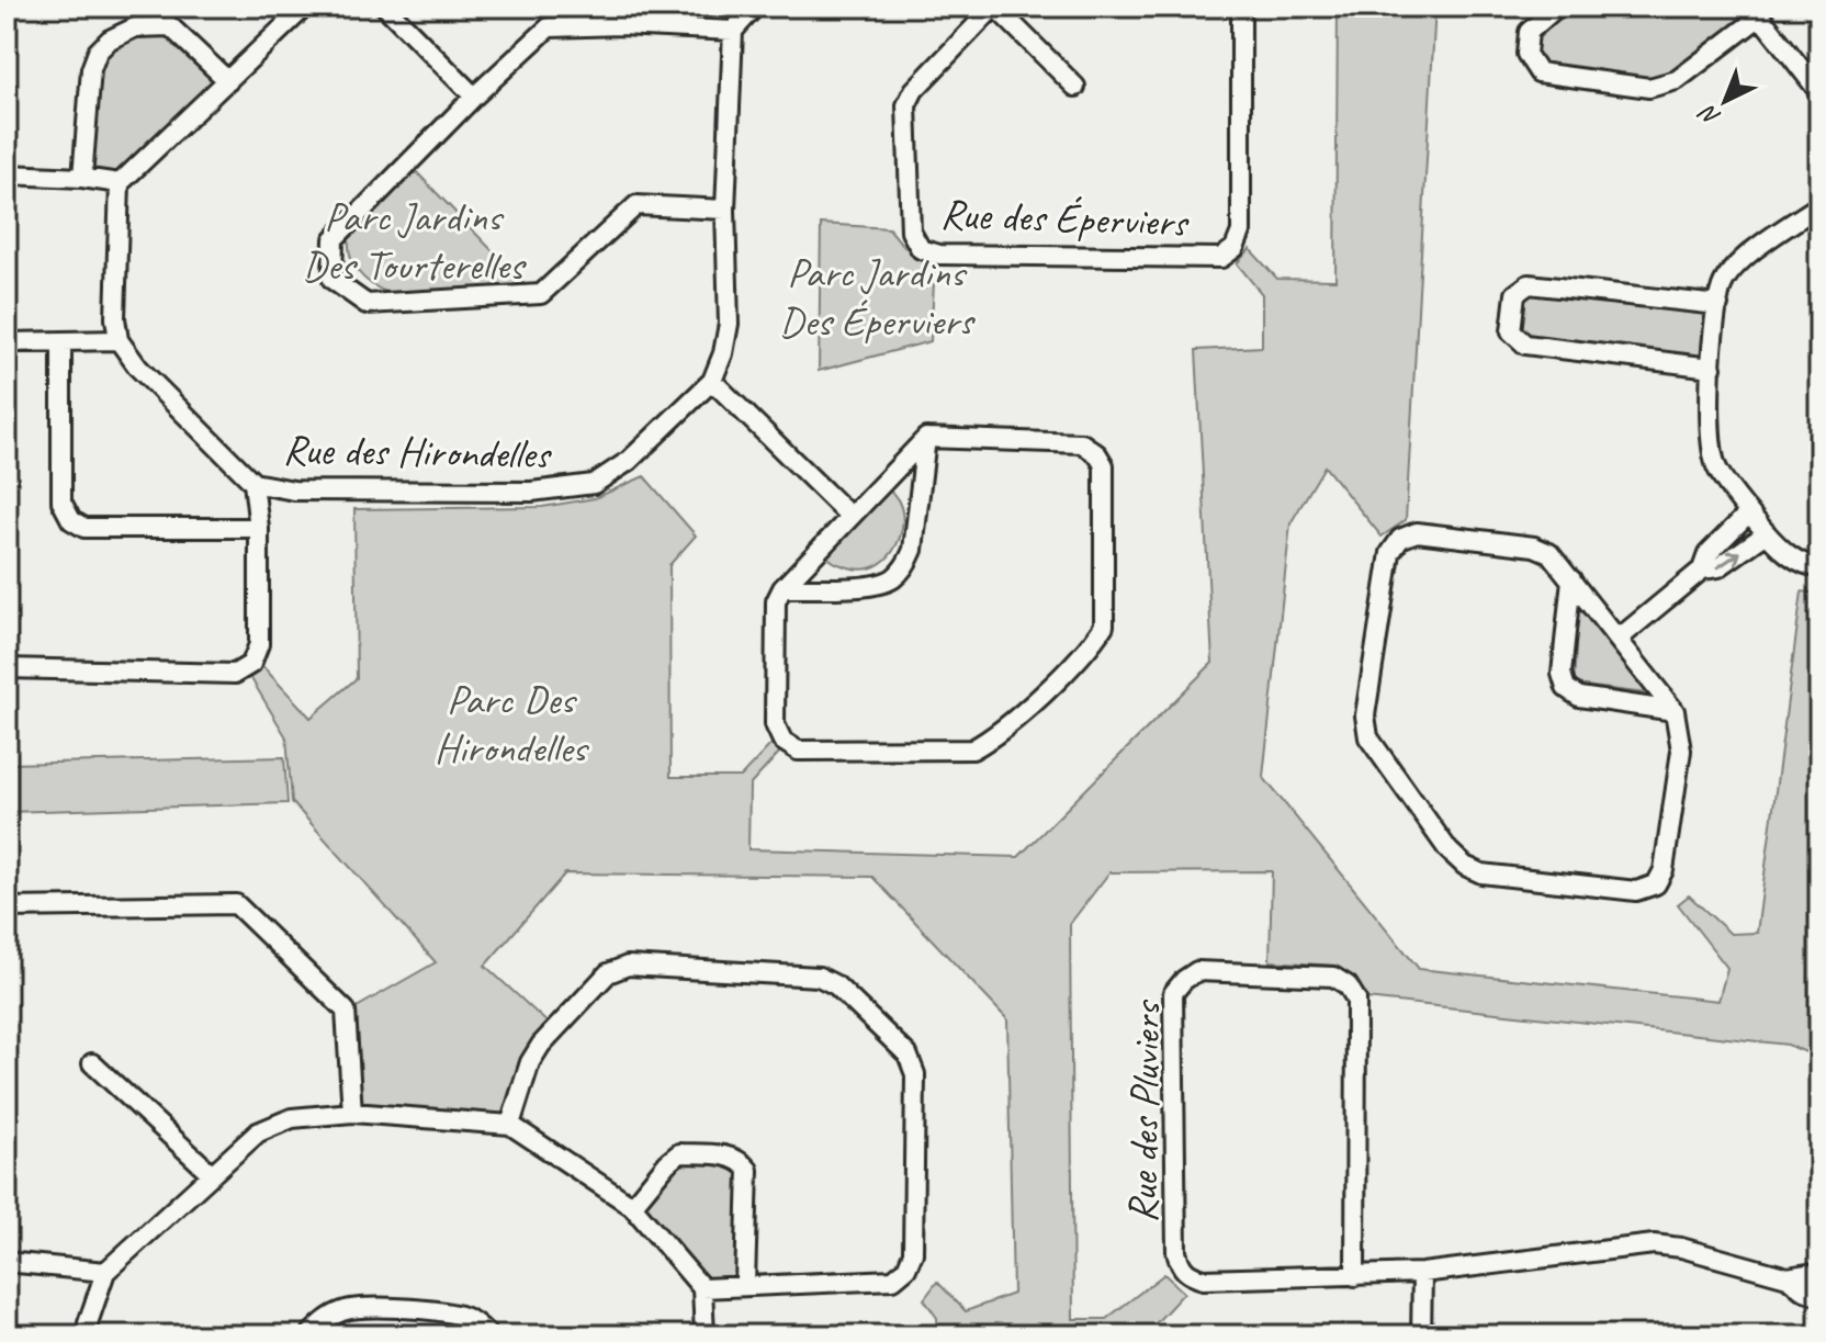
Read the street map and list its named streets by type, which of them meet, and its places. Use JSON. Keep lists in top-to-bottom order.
{
  "streets": {
    "street": ["Rue des Éperviers", "Rue des Hirondelles", "Rue des Pluviers"]
  },
  "parks": ["Parc Jardins Des Tourterelles", "Parc Jardins Des Éperviers", "Parc Des Hirondelles"],
  "north": "bottom left"
}
